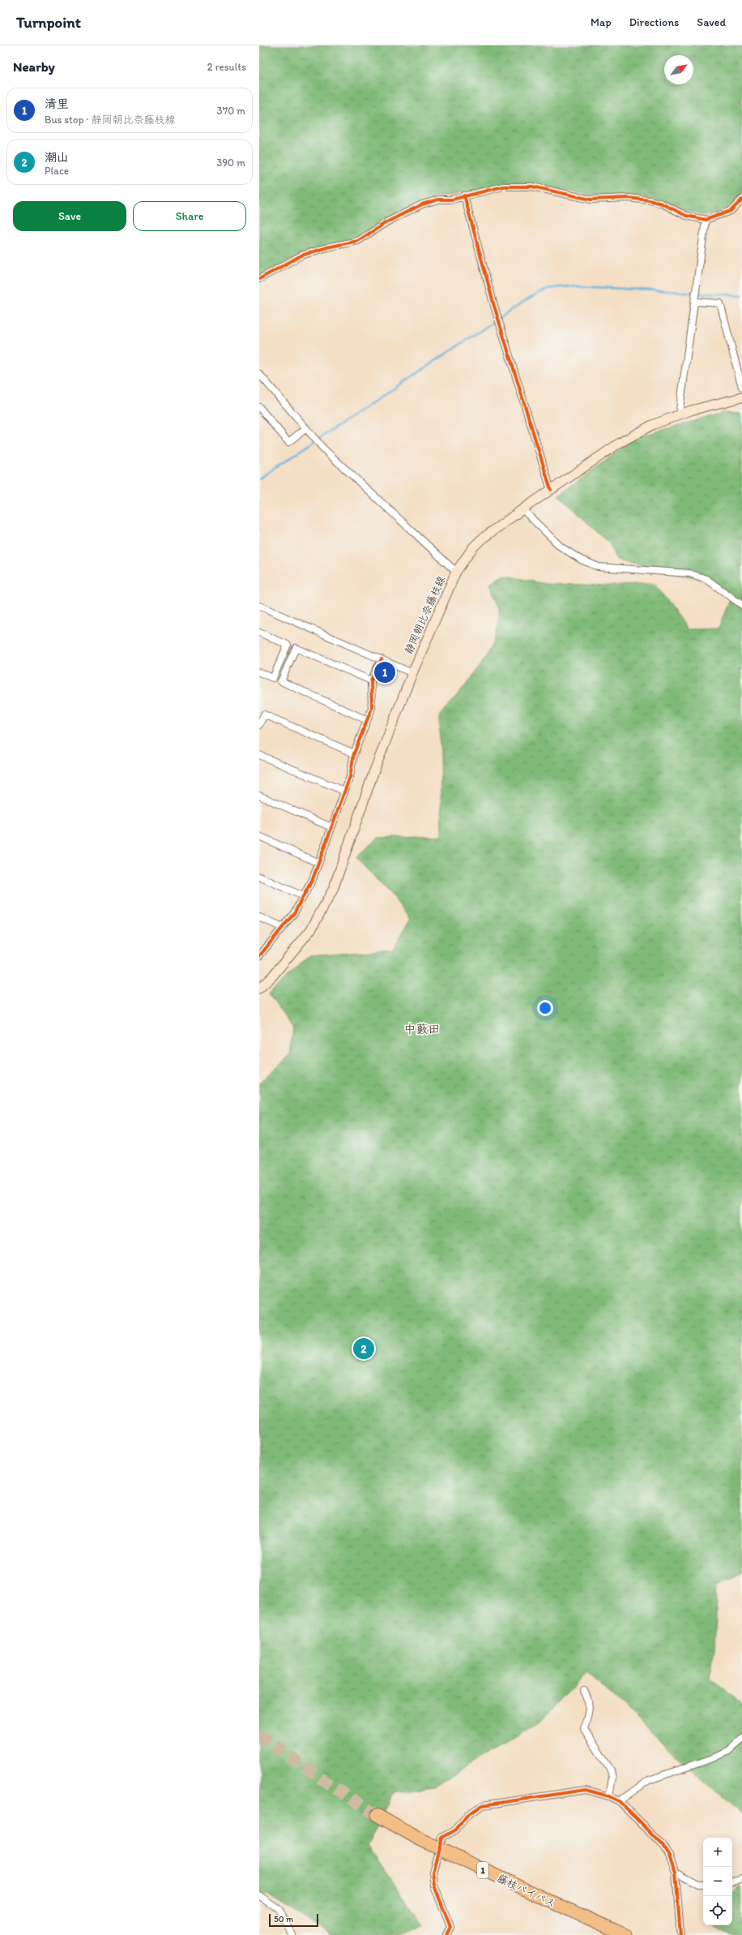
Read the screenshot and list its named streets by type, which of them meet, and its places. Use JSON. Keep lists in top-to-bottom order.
{
  "streets": {
    "highway": ["1", "藤枝バイパス"],
    "main road": ["静岡朝比奈藤枝線"]
  },
  "districts": ["中藪田"],
  "scale_bar": "50 m",
  "north": "top right",
  "page": {
    "header": "Turnpoint",
    "nav": ["Map", "Directions", "Saved"],
    "heading": ["Nearby", "2 results"],
    "list": [
      {
        "mark": "1",
        "name": "清里",
        "note": "Bus stop · 静岡朝比奈藤枝線",
        "value": "370 m"
      },
      {
        "mark": "2",
        "name": "潮山",
        "note": "Place",
        "value": "390 m"
      }
    ],
    "buttons": ["Save", "Share"],
    "pins": ["1", "2"],
    "map_buttons": ["+", "−"],
    "scale": "50 m"
  }
}
